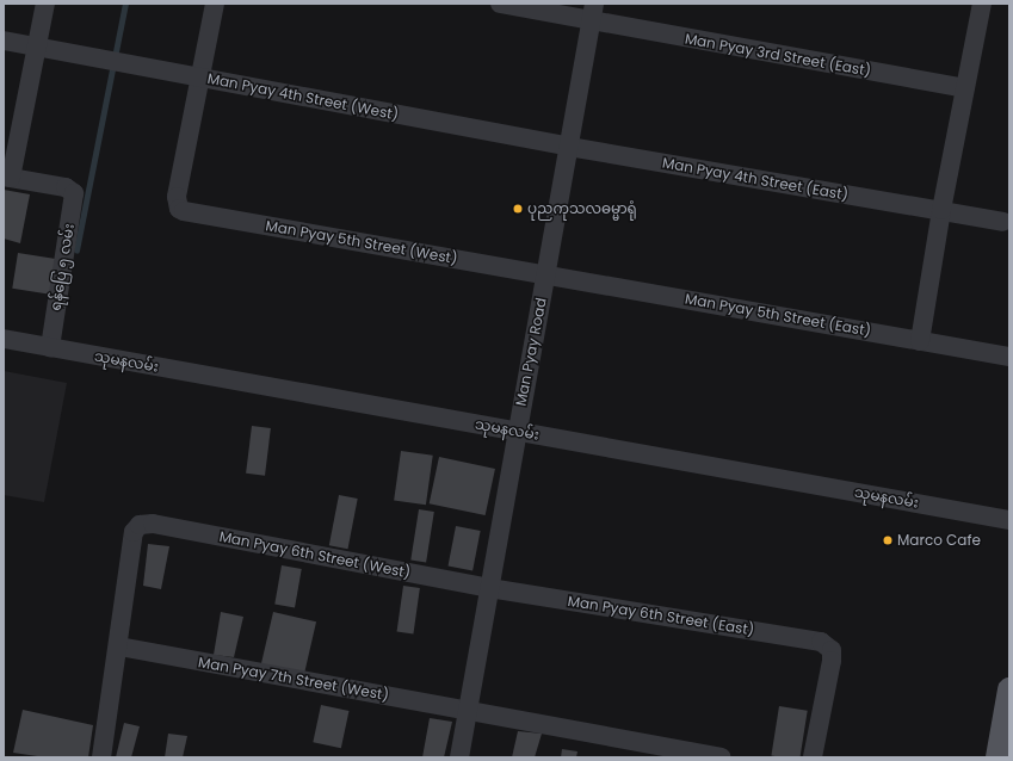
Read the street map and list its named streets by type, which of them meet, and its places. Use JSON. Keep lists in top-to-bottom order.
{
  "streets": {
    "street": [
      "Man Pyay 3rd Street (East)",
      "Man Pyay 4th Street (West)",
      "Man Pyay 4th Street (East)",
      "Man Pyay 5th Street (West)",
      "ရန်ပြေ ၅ လမ်း",
      "Man Pyay 5th Street (East)",
      "Man Pyay Road",
      "သုမနလမ်း",
      "Man Pyay 6th Street (West)",
      "Man Pyay 6th Street (East)",
      "Man Pyay 7th Street (West)"
    ]
  },
  "crossings": [
    ["Man Pyay 3rd Street (East)", "Man Pyay Road"],
    ["Man Pyay 4th Street (West)", "Man Pyay 4th Street (East)"],
    ["Man Pyay 4th Street (West)", "Man Pyay 5th Street (West)"],
    ["Man Pyay 4th Street (West)", "Man Pyay Road"],
    ["Man Pyay 4th Street (East)", "Man Pyay Road"],
    ["Man Pyay 5th Street (West)", "Man Pyay 5th Street (East)"],
    ["Man Pyay 5th Street (West)", "Man Pyay Road"],
    ["ရန်ပြေ ၅ လမ်း", "သုမနလမ်း"],
    ["Man Pyay 5th Street (East)", "Man Pyay Road"],
    ["Man Pyay Road", "သုမနလမ်း"],
    ["Man Pyay Road", "Man Pyay 6th Street (West)"],
    ["Man Pyay Road", "Man Pyay 6th Street (East)"],
    ["Man Pyay Road", "Man Pyay 7th Street (West)"],
    ["Man Pyay 6th Street (West)", "Man Pyay 6th Street (East)"],
    ["Man Pyay 6th Street (West)", "Man Pyay 7th Street (West)"]
  ],
  "places": ["ပုညကုသလဓမ္မာရုံ", "Marco Cafe"]
}
